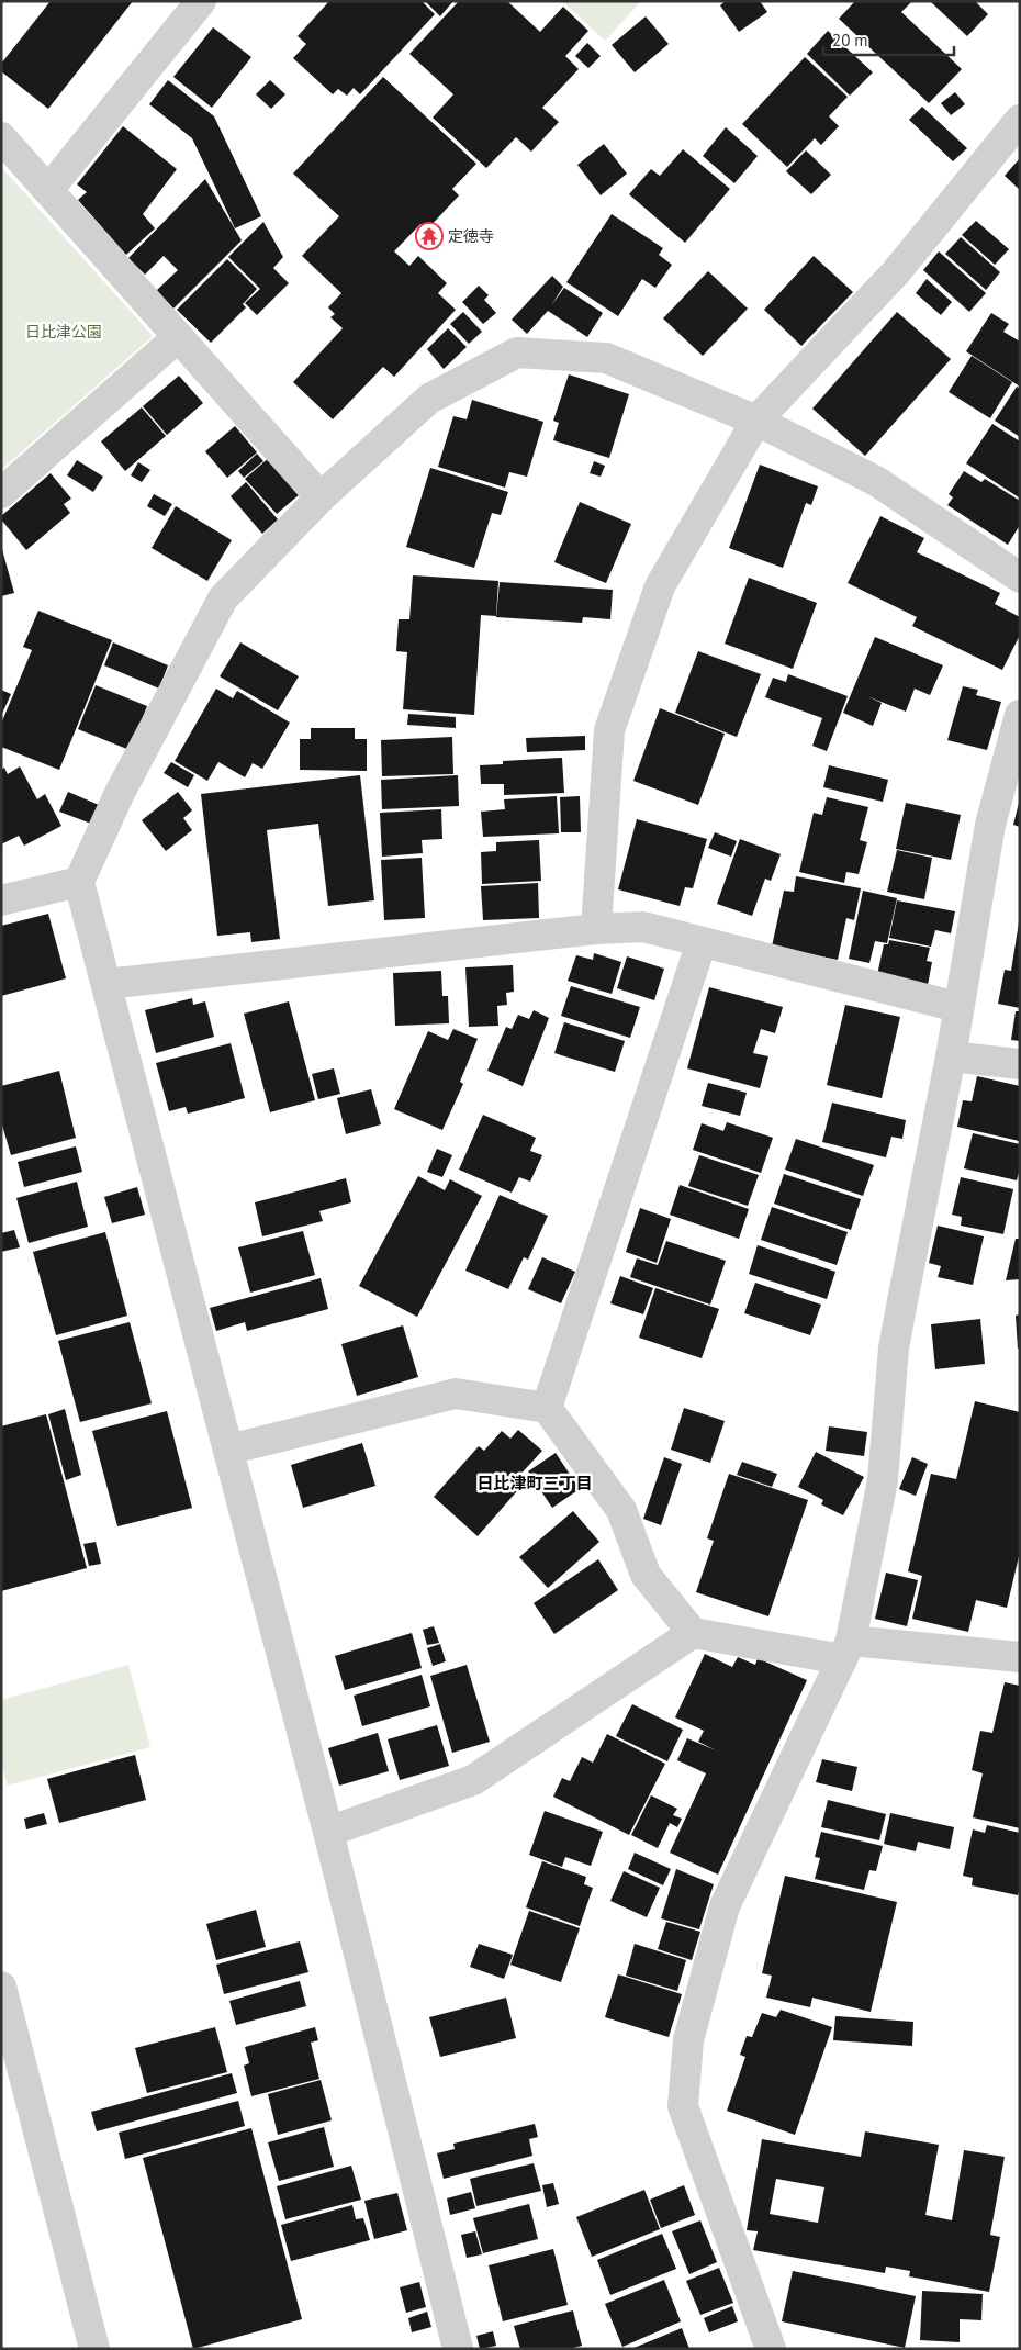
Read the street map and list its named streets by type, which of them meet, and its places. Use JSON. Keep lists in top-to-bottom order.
{
  "districts": ["日比津町三丁目"],
  "parks": ["日比津公園"],
  "places": {
    "temple": ["定徳寺"]
  },
  "scale_bar": "20 m"
}
